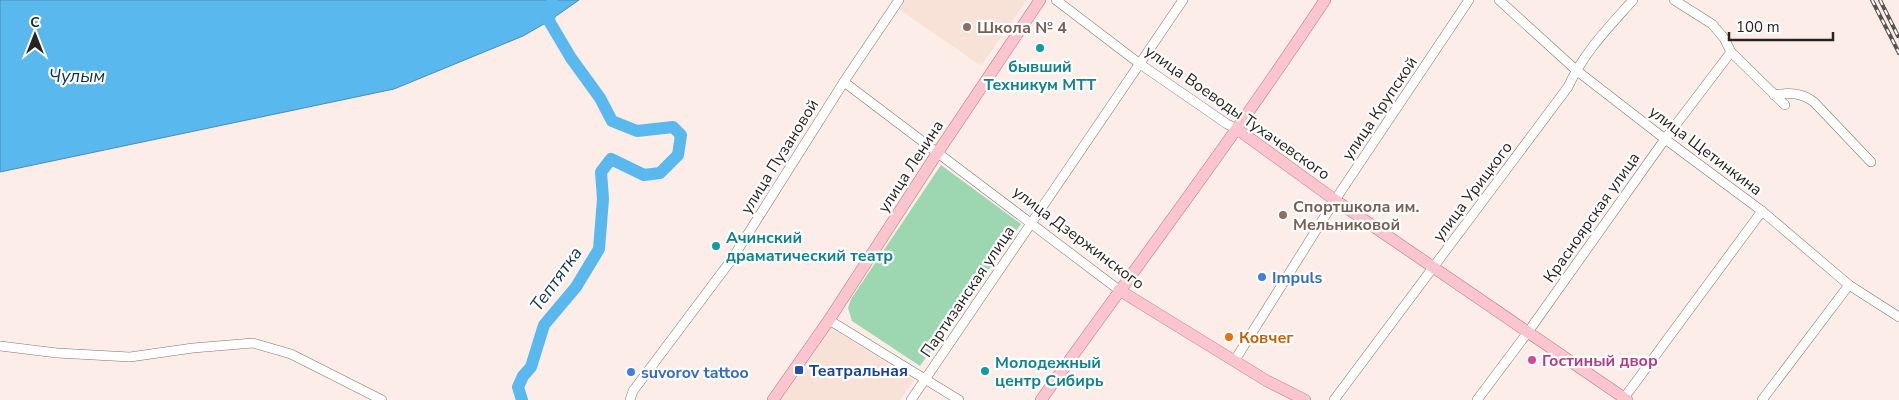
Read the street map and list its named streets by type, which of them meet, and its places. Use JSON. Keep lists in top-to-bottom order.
{
  "streets": {
    "main road": ["улица Воеводы Тухачевского", "улица Ленина", "улица Дзержинского"],
    "street": [
      "улица Крупской",
      "улица Щетинкина",
      "улица Пузановой",
      "улица Урицкого",
      "Красноярская улица",
      "Партизанская улица"
    ]
  },
  "crossings": [
    ["улица Крупской", "улица Воеводы Тухачевского"],
    ["улица Крупской", "улица Дзержинского"],
    ["улица Воеводы Тухачевского", "улица Урицкого"],
    ["улица Воеводы Тухачевского", "Красноярская улица"],
    ["улица Воеводы Тухачевского", "Партизанская улица"],
    ["улица Щетинкина", "улица Урицкого"],
    ["улица Щетинкина", "Красноярская улица"],
    ["улица Пузановой", "улица Дзержинского"],
    ["улица Ленина", "улица Дзержинского"],
    ["улица Дзержинского", "Партизанская улица"]
  ],
  "water": ["Чулым", "Тептятка"],
  "places": {
    "other": [
      "Школа № 4",
      "бывший Техникум МТТ",
      "Спортшкола им. Мельниковой",
      "Ачинский драматический театр",
      "Impuls",
      "Ковчег",
      "Гостиный двор",
      "Молодежный центр Сибирь",
      "suvorov tattoo"
    ],
    "transit": ["Театральная"]
  },
  "scale_bar": "100 m",
  "north": "top"
}
